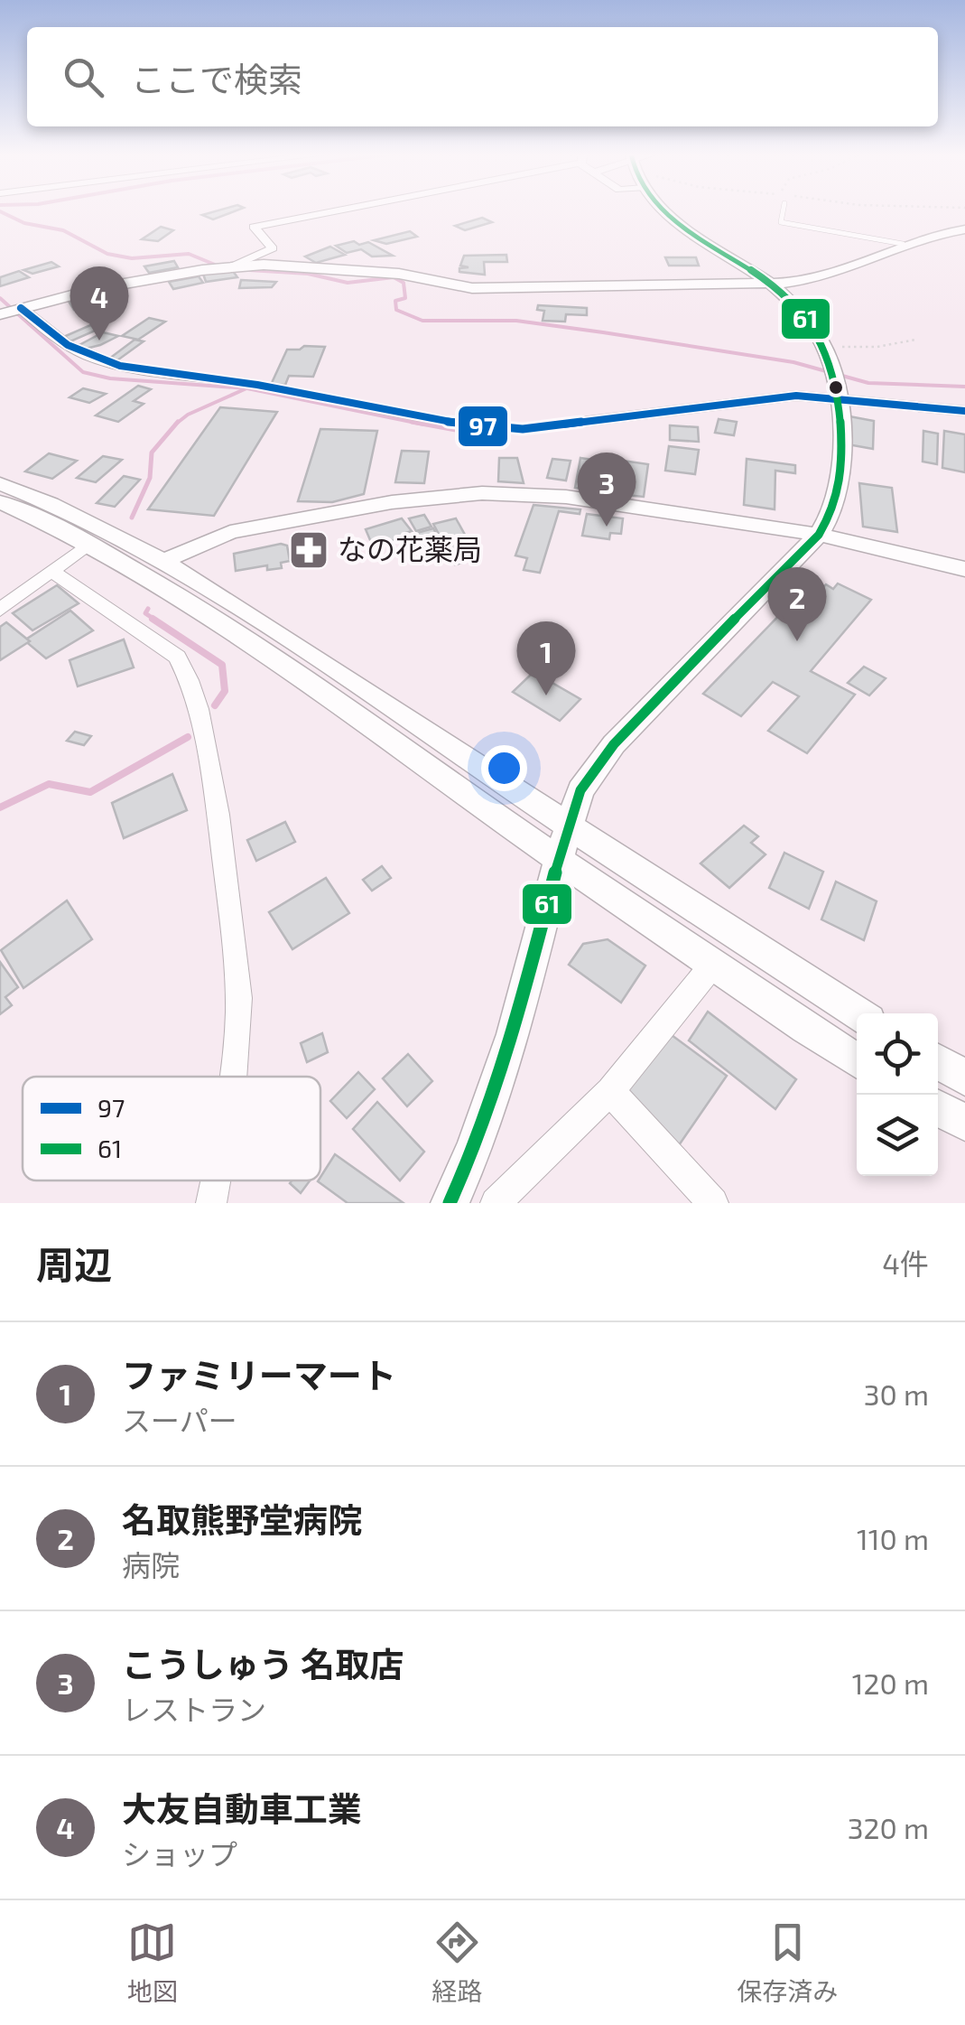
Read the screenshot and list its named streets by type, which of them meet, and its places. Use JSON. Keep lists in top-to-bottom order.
{
  "places": {
    "pharmacy": ["なの花薬局"]
  },
  "lines": ["transit line 61", "transit line 97"],
  "legend": ["97", "61"],
  "page": {
    "search": "ここで検索",
    "pins": [
      "4",
      "3",
      "2",
      "1"
    ],
    "heading": ["周辺", "4件"],
    "list": [
      {
        "mark": "1",
        "name": "ファミリーマート",
        "note": "スーパー",
        "value": "30 m"
      },
      {
        "mark": "2",
        "name": "名取熊野堂病院",
        "note": "病院",
        "value": "110 m"
      },
      {
        "mark": "3",
        "name": "こうしゅう 名取店",
        "note": "レストラン",
        "value": "120 m"
      },
      {
        "mark": "4",
        "name": "大友自動車工業",
        "note": "ショップ",
        "value": "320 m"
      }
    ],
    "nav": ["地図", "経路", "保存済み"]
  }
}
